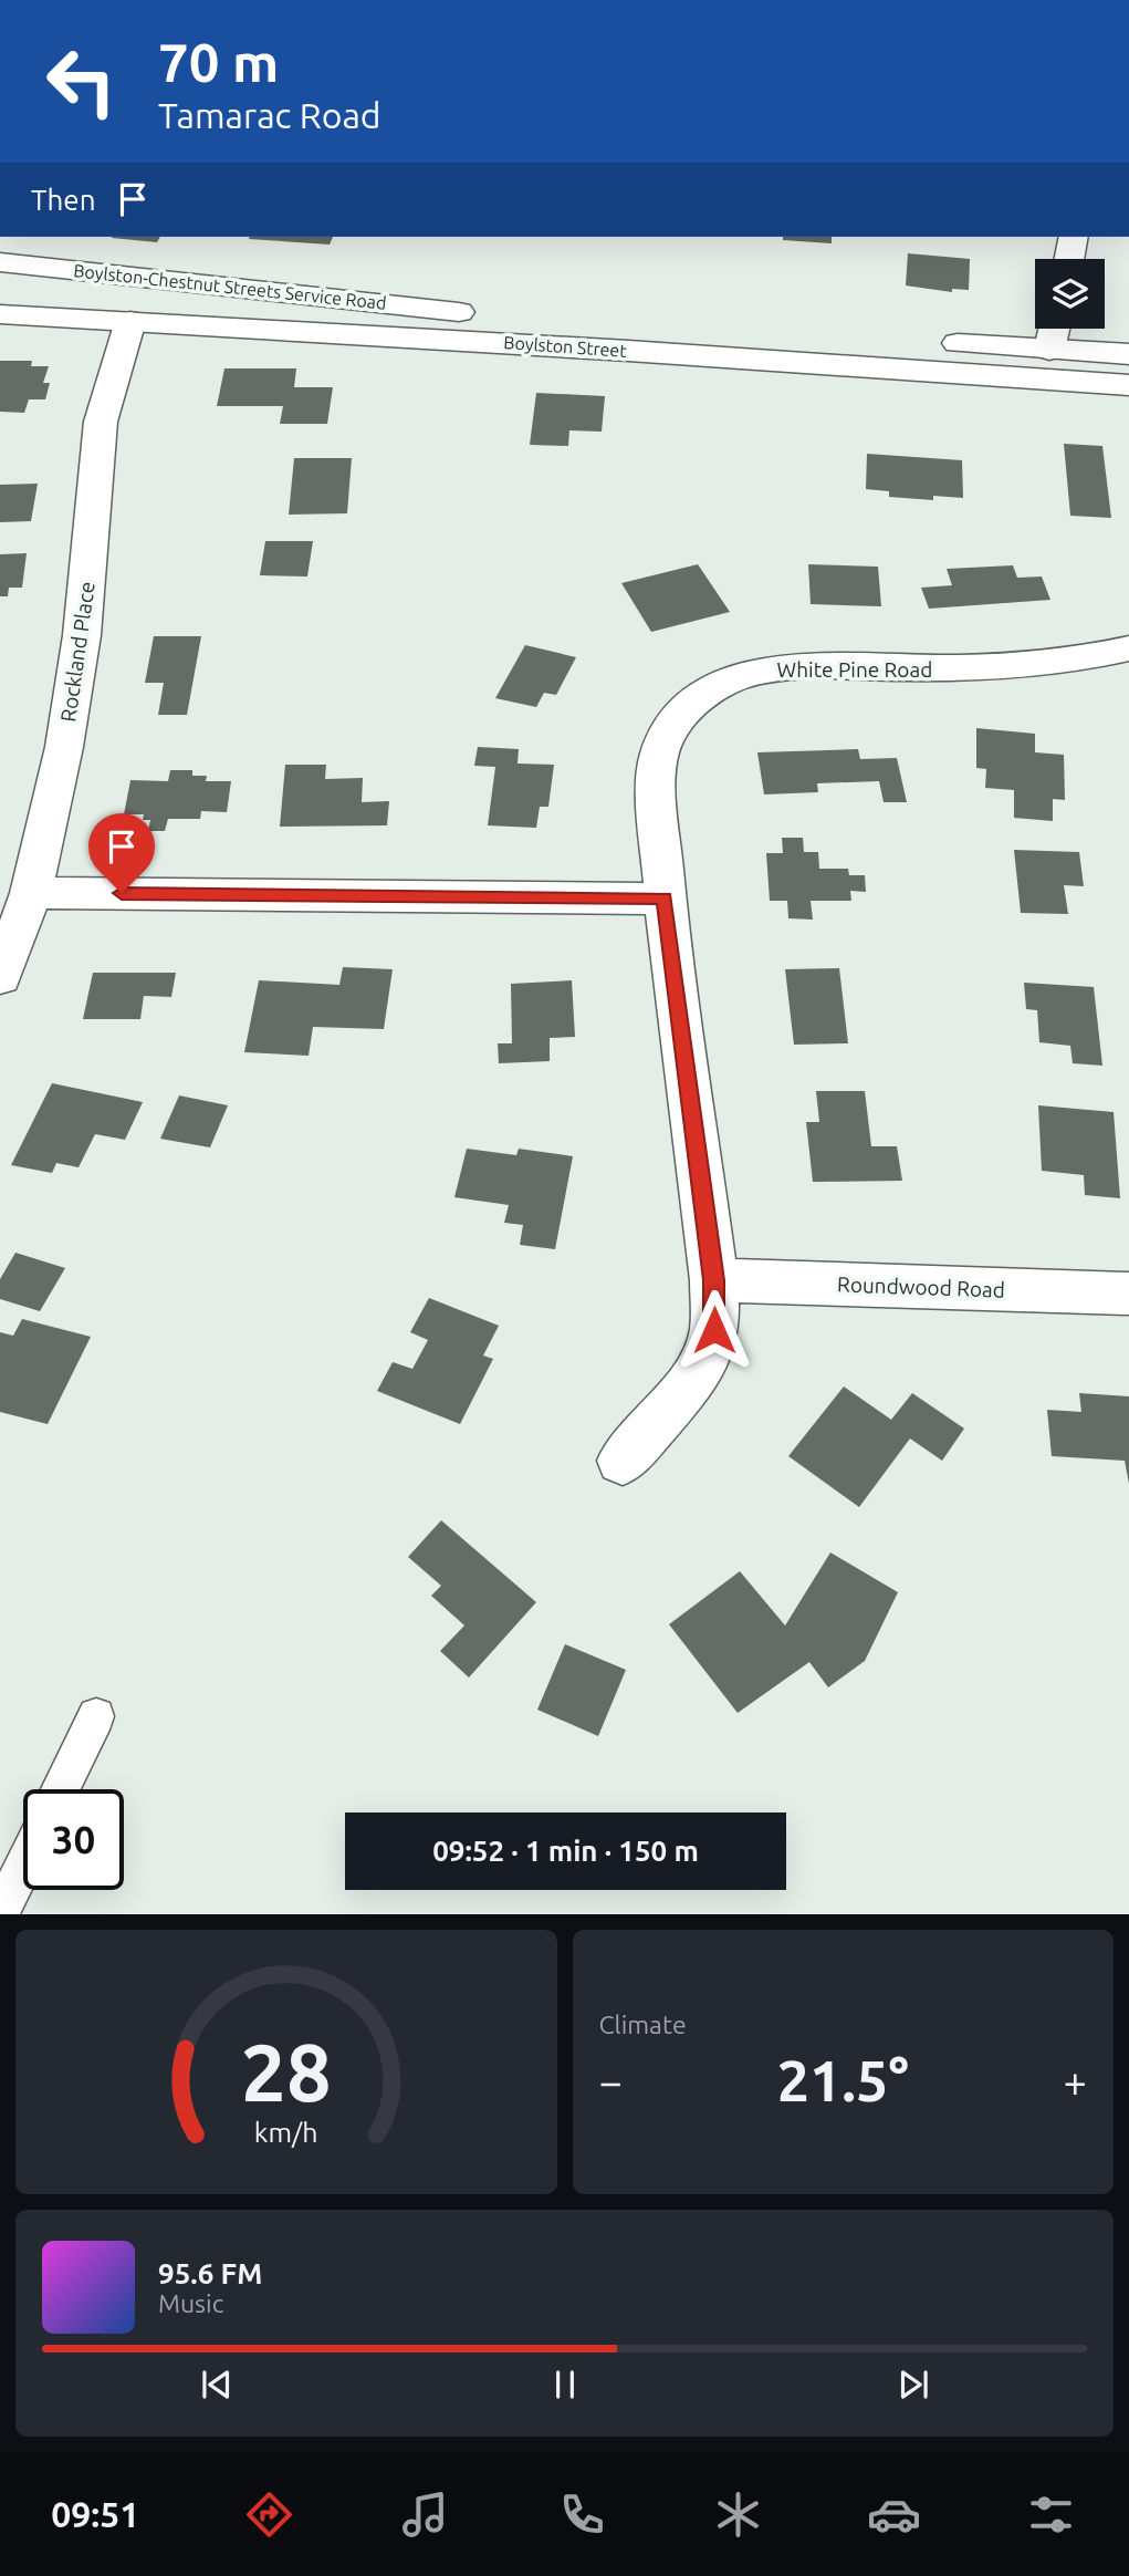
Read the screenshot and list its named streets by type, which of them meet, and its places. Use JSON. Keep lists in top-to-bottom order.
{
  "streets": {
    "main road": [
      "Boylston-Chestnut Streets Service Road",
      "Boylston Street",
      "Rockland Place",
      "White Pine Road",
      "Roundwood Road"
    ]
  },
  "crossings": [
    ["Boylston Street", "Rockland Place"],
    ["White Pine Road", "Roundwood Road"]
  ],
  "page": {
    "turn": ["70 m", "Tamarac Road"],
    "then": "Then",
    "limit": "30",
    "trip": "09:52 · 1 min · 150 m",
    "tile": "Climate",
    "heat": ["−", "21.5°", "+"],
    "song": ["95.6 FM", "Music"],
    "tabs": "09:51",
    "gauge": ["28", "km/h"]
  }
}
